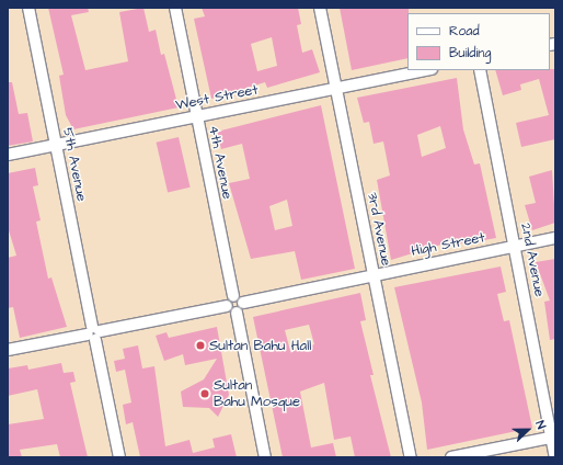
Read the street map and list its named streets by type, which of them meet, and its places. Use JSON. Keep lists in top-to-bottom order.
{
  "streets": {
    "street": [
      "West Street",
      "4th Avenue",
      "5th Avenue",
      "3rd Avenue",
      "High Street",
      "2nd Avenue"
    ]
  },
  "crossings": [
    ["West Street", "4th Avenue"],
    ["West Street", "5th Avenue"],
    ["West Street", "3rd Avenue"],
    ["3rd Avenue", "High Street"],
    ["High Street", "2nd Avenue"]
  ],
  "places": ["Sultan Bahu Hall", "Sultan Bahu Mosque"],
  "legend": ["Road", "Building"],
  "north": "right"
}
